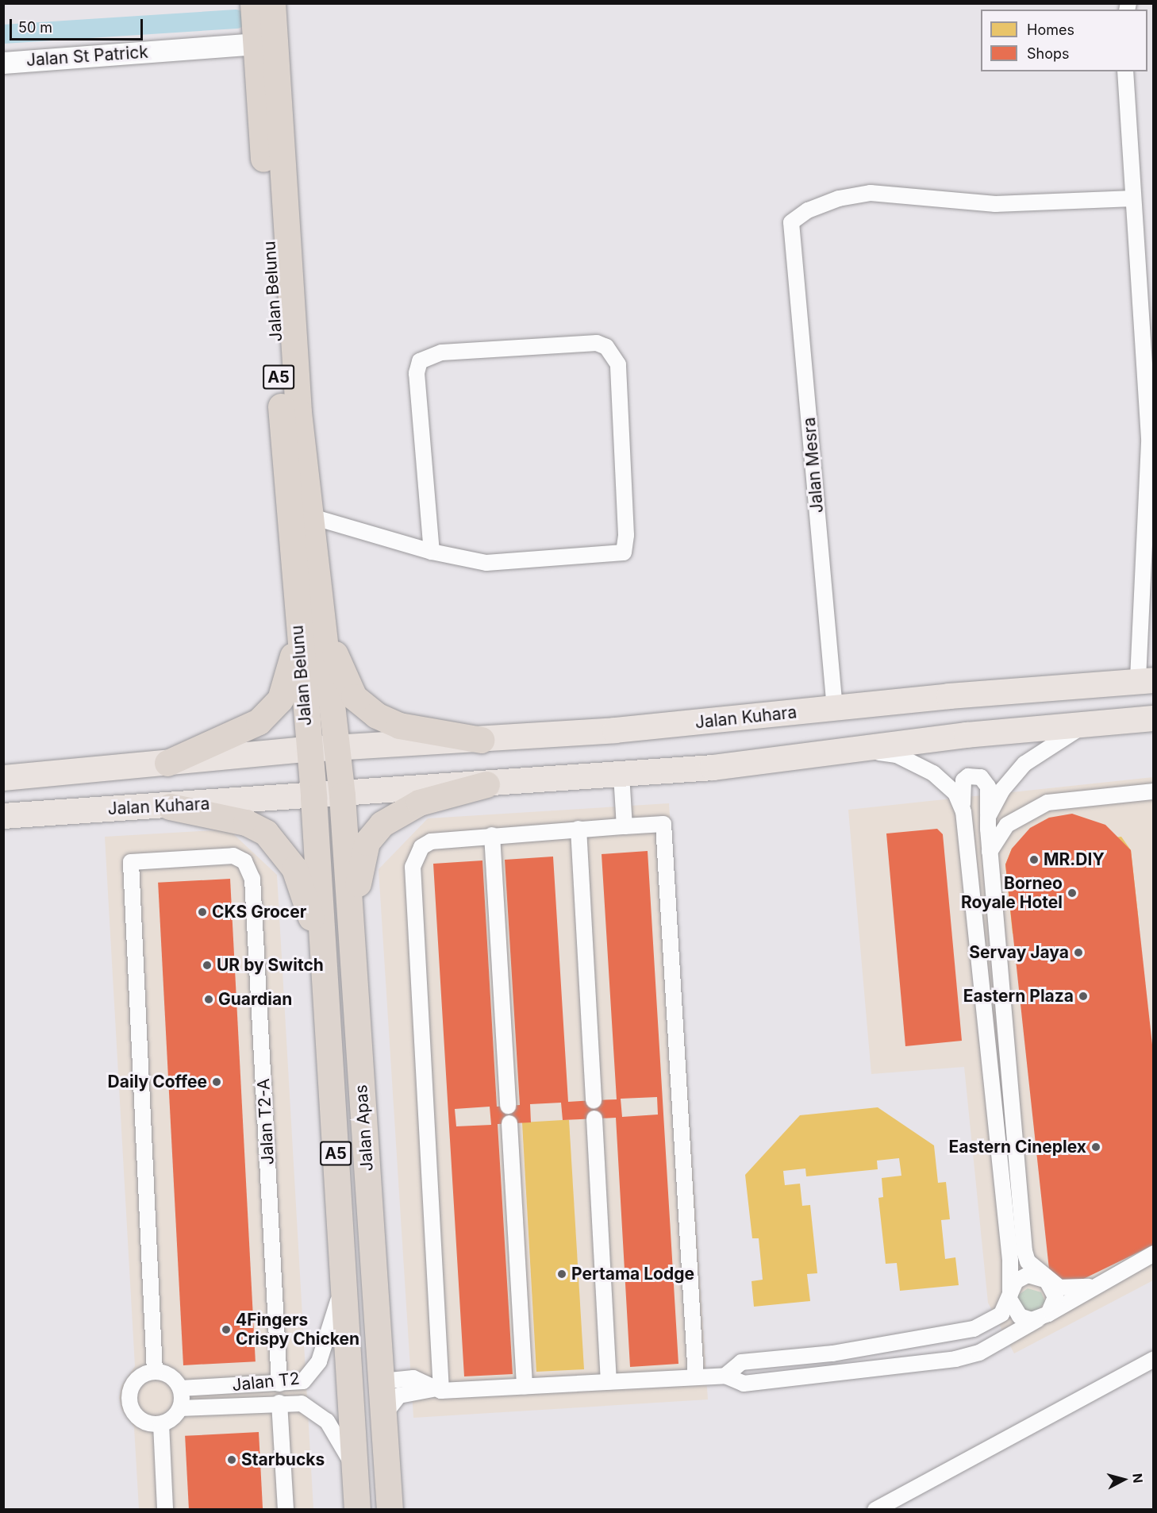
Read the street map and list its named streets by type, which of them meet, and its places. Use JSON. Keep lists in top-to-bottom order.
{
  "streets": {
    "highway": ["Jalan Belunu", "A5", "Jalan Apas"],
    "main road": ["Jalan Kuhara"],
    "street": [
      "Jalan St Patrick",
      "Jalan Mesra",
      "Jalan T2-A",
      "Jalan T2"
    ]
  },
  "crossings": [
    ["Jalan St Patrick", "Jalan Belunu"],
    ["Jalan Belunu", "Jalan Kuhara"],
    ["Jalan Belunu", "Jalan Apas"],
    ["Jalan Mesra", "Jalan Kuhara"],
    ["Jalan Kuhara", "Jalan Apas"],
    ["Jalan T2-A", "Jalan T2"],
    ["Jalan Apas", "Jalan T2"]
  ],
  "places": [
    "MR.DIY",
    "Borneo Royale Hotel",
    "CKS Grocer",
    "Servay Jaya",
    "UR by Switch",
    "Eastern Plaza",
    "Guardian",
    "Daily Coffee",
    "Eastern Cineplex",
    "Pertama Lodge",
    "4Fingers Crispy Chicken",
    "Starbucks"
  ],
  "legend": ["Homes", "Shops"],
  "scale_bar": "50 m",
  "north": "right"
}
